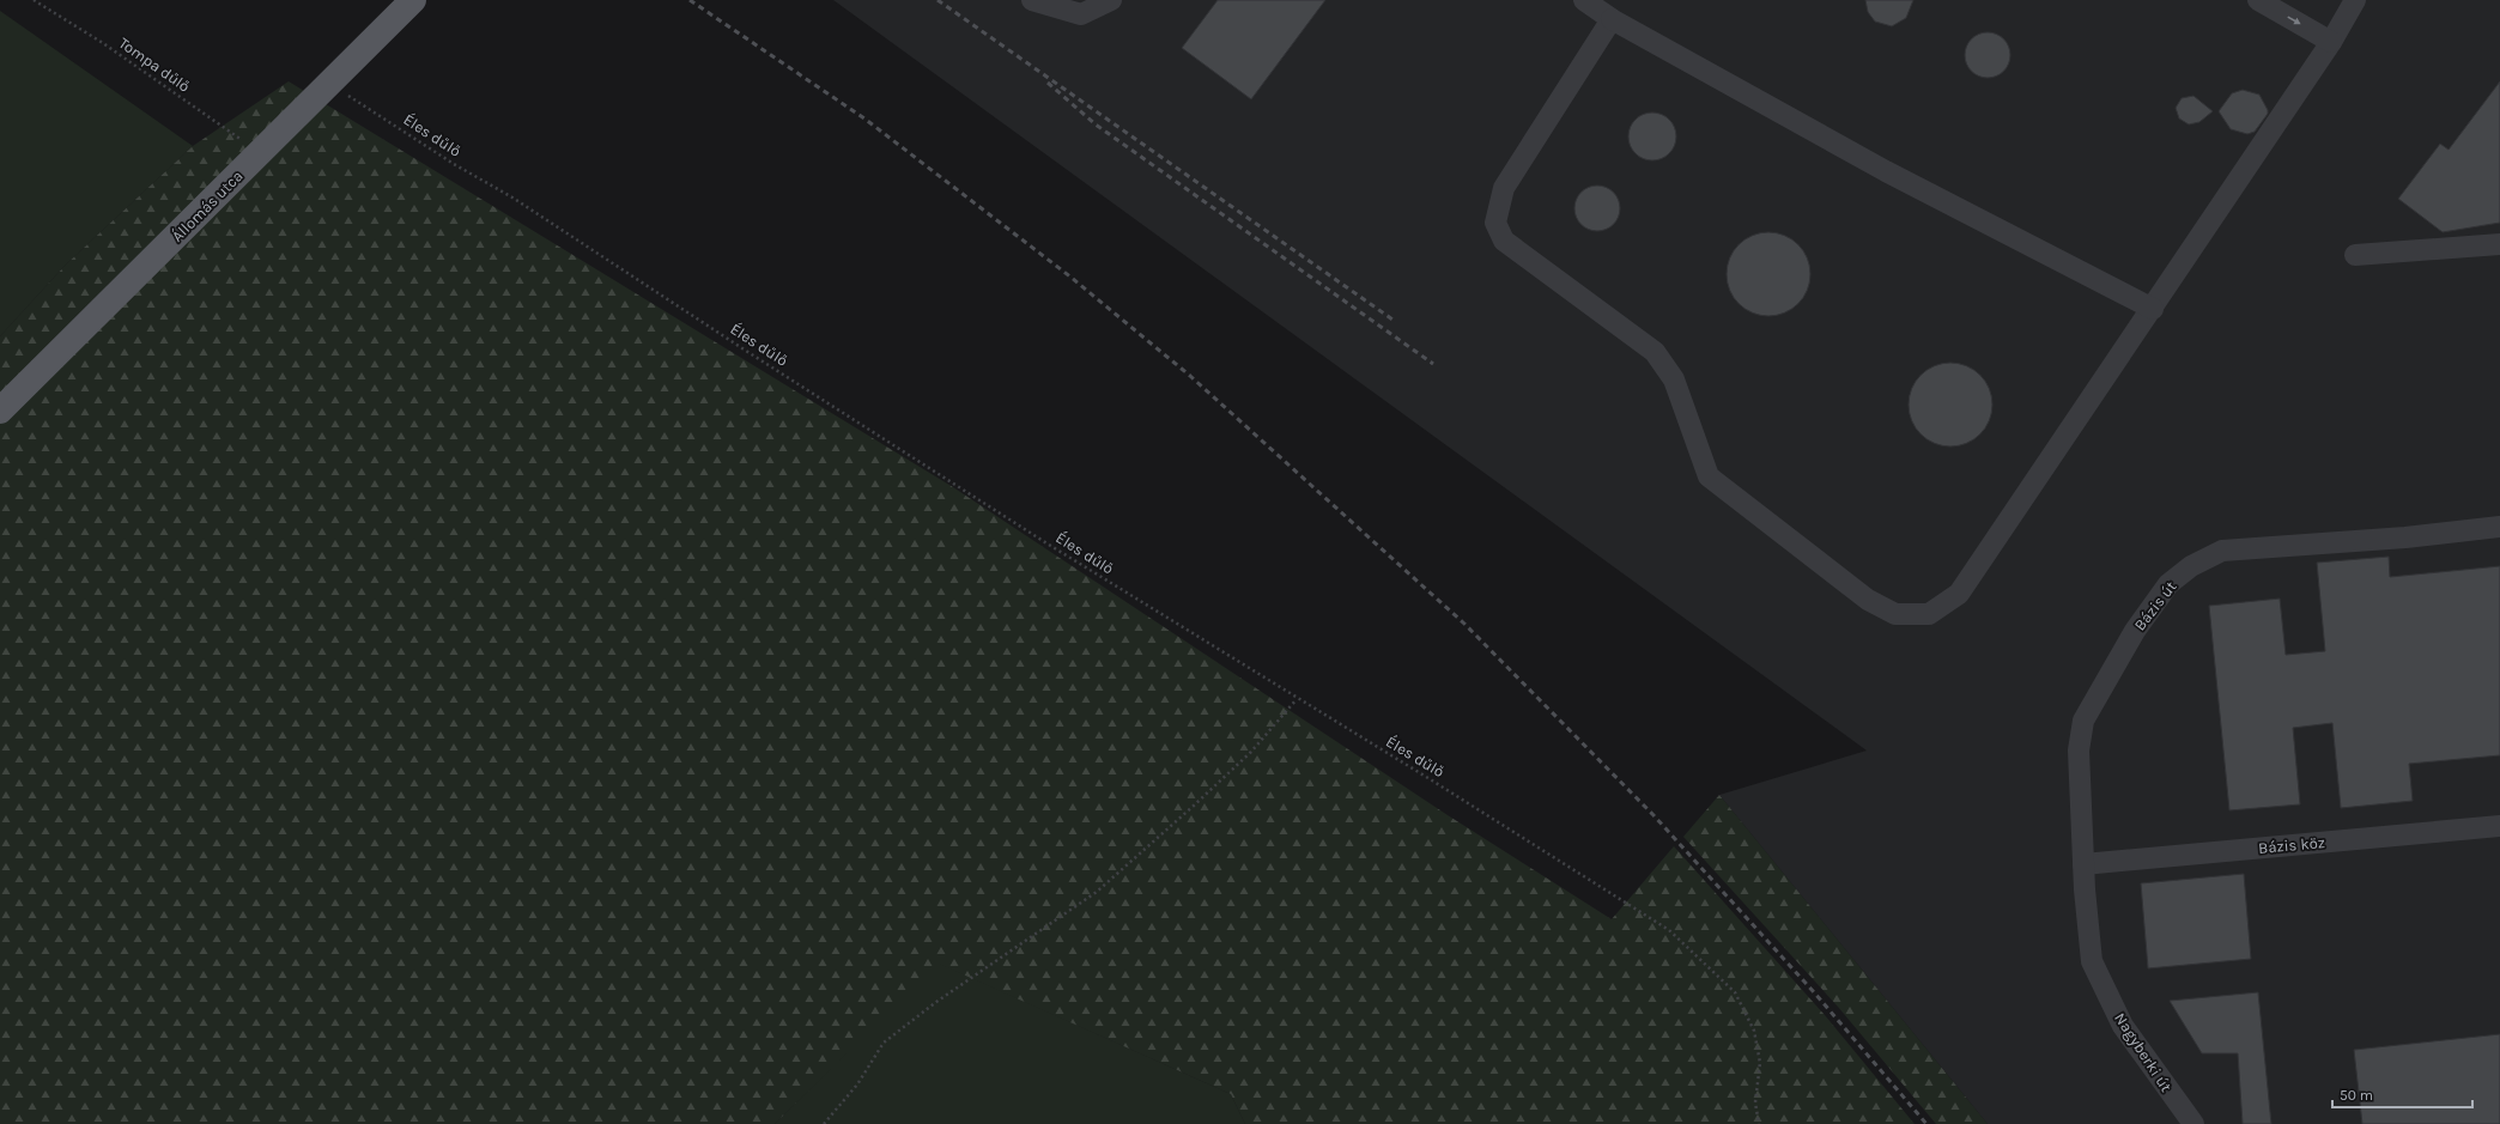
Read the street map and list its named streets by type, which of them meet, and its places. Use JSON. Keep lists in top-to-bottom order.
{
  "streets": {
    "main road": ["Állomás utca"],
    "street": ["Bázis út", "Bázis köz", "Nagyberki út"],
    "path": ["Tompa dűlő", "Éles dűlő"]
  },
  "crossings": [
    ["Tompa dűlő", "Állomás utca"],
    ["Éles dűlő", "Állomás utca"],
    ["Bázis út", "Bázis köz"],
    ["Bázis út", "Nagyberki út"],
    ["Bázis köz", "Nagyberki út"]
  ],
  "scale_bar": "50 m"
}
